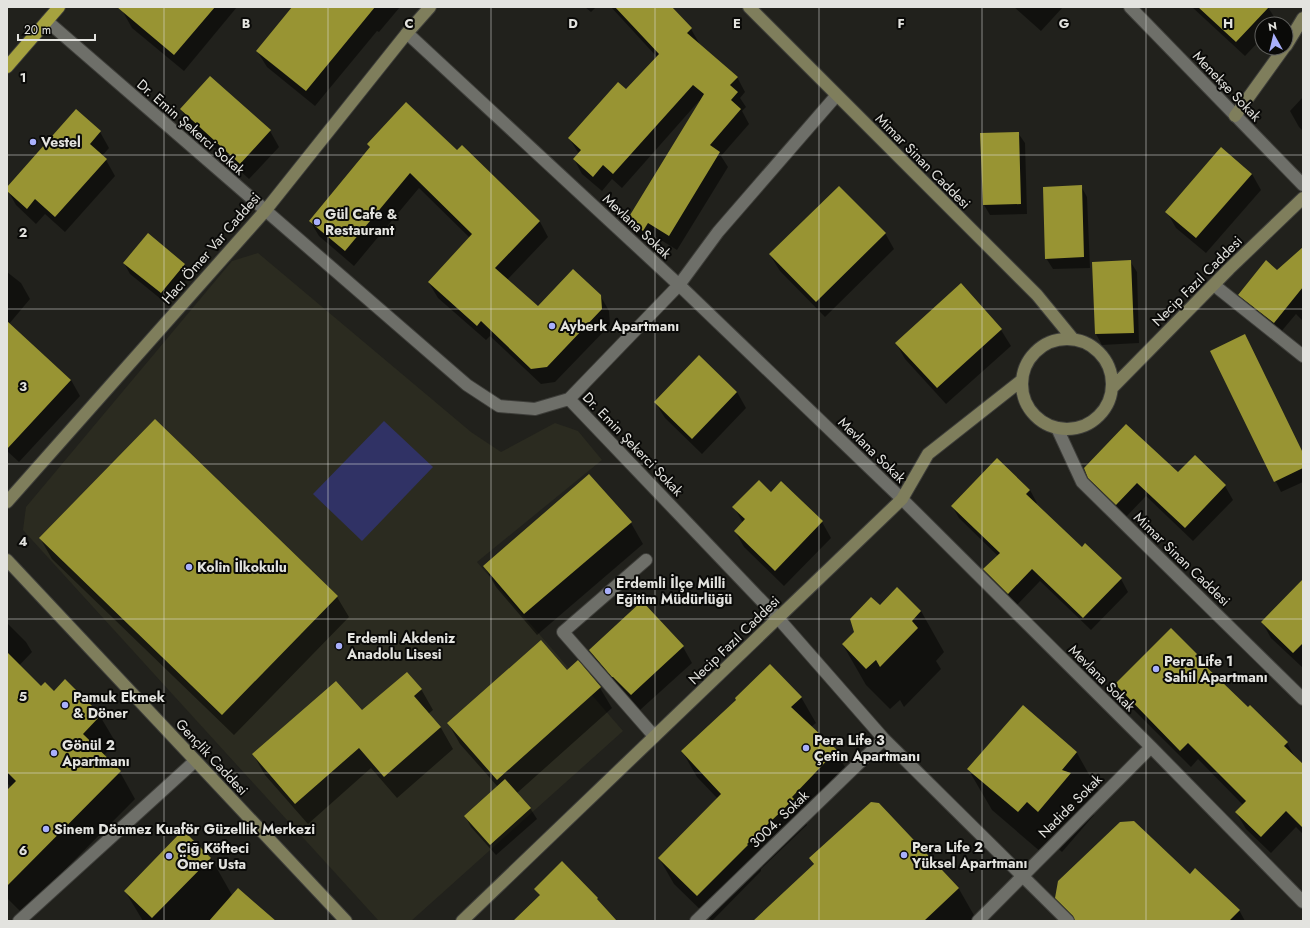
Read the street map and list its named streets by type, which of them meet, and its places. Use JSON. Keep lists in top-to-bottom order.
{
  "streets": {
    "street": [
      "Menekşe Sokak",
      "Dr. Emin Şekerci Sokak",
      "Mimar Sinan Caddesi",
      "Mevlana Sokak",
      "Hacı Ömer Var Caddesi",
      "Necip Fazıl Caddesi",
      "Gençlik Caddesi",
      "Nadide Sokak",
      "3004. Sokak"
    ]
  },
  "crossings": [
    ["Dr. Emin Şekerci Sokak", "Hacı Ömer Var Caddesi"],
    ["Dr. Emin Şekerci Sokak", "Necip Fazıl Caddesi"],
    ["Dr. Emin Şekerci Sokak", "Nadide Sokak"],
    ["Dr. Emin Şekerci Sokak", "3004. Sokak"],
    ["Mimar Sinan Caddesi", "Necip Fazıl Caddesi"],
    ["Mevlana Sokak", "Hacı Ömer Var Caddesi"],
    ["Mevlana Sokak", "Necip Fazıl Caddesi"],
    ["Mevlana Sokak", "Nadide Sokak"]
  ],
  "places": [
    "Vestel",
    "Gül Cafe & Restaurant",
    "Ayberk Apartmanı",
    "Kolin İlkokulu",
    "Erdemli İlçe Milli Eğitim Müdürlüğü",
    "Erdemli Akdeniz Anadolu Lisesi",
    "Pera Life 1 Sahil Apartmanı",
    "Pamuk Ekmek & Döner",
    "Pera Life 3 Çetin Apartmanı",
    "Gönül 2 Apartmanı",
    "Sinem Dönmez Kuaför Güzellik Merkezi",
    "Pera Life 2 Yüksel Apartmanı",
    "Çiğ Köfteci Ömer Usta"
  ],
  "scale_bar": "20 m",
  "north": "top",
  "grid": {
    "columns": [
      "B",
      "C",
      "D",
      "E",
      "F",
      "G",
      "H"
    ],
    "rows": [
      "1",
      "2",
      "3",
      "4",
      "5",
      "6"
    ]
  }
}
